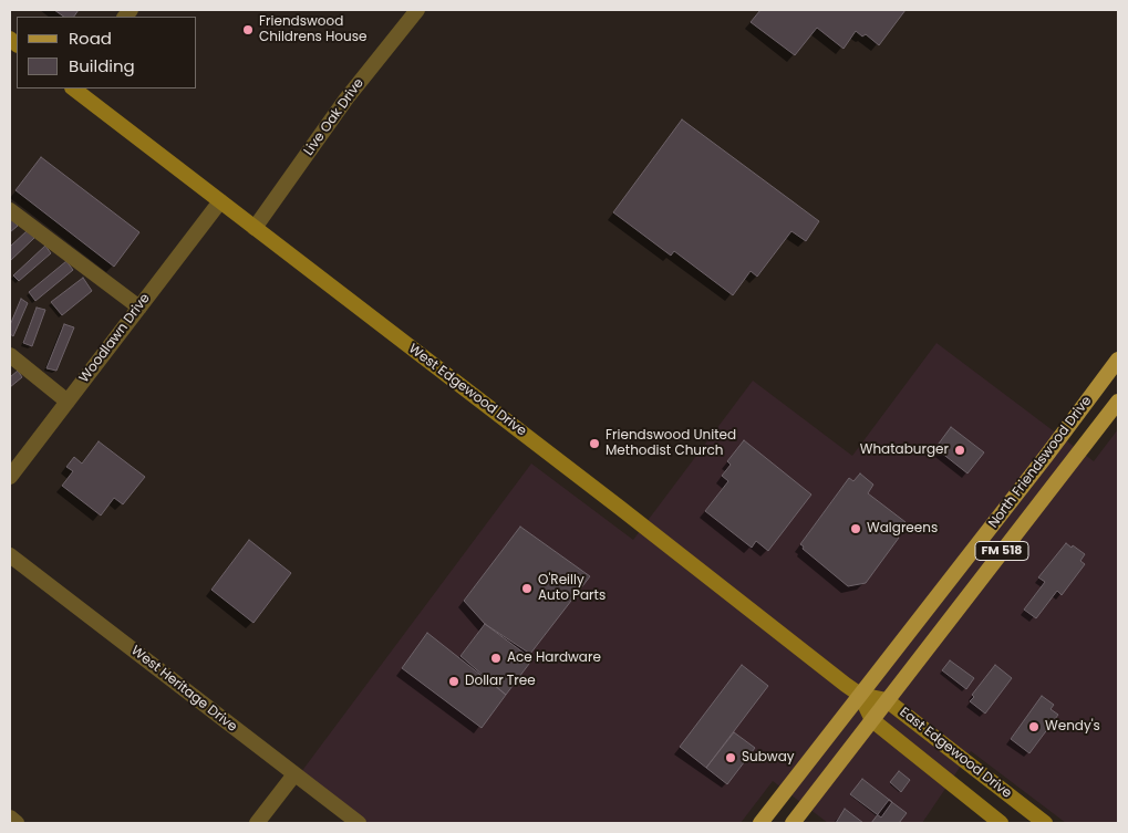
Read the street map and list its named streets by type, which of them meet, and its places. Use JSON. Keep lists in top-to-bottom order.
{
  "streets": {
    "main road": [
      "West Edgewood Drive",
      "North Friendswood Drive",
      "FM 518",
      "East Edgewood Drive"
    ],
    "street": ["Live Oak Drive", "Woodlawn Drive", "West Heritage Drive"]
  },
  "crossings": [
    ["Live Oak Drive", "West Edgewood Drive"],
    ["Woodlawn Drive", "West Edgewood Drive"],
    ["West Edgewood Drive", "North Friendswood Drive"],
    ["West Edgewood Drive", "FM 518"],
    ["West Edgewood Drive", "East Edgewood Drive"],
    ["North Friendswood Drive", "FM 518"],
    ["North Friendswood Drive", "East Edgewood Drive"],
    ["FM 518", "East Edgewood Drive"]
  ],
  "places": [
    "Friendswood Childrens House",
    "Friendswood United Methodist Church",
    "Whataburger",
    "Walgreens",
    "O'Reilly Auto Parts",
    "Ace Hardware",
    "Dollar Tree",
    "Wendy's",
    "Subway"
  ],
  "legend": ["Road", "Building"]
}
